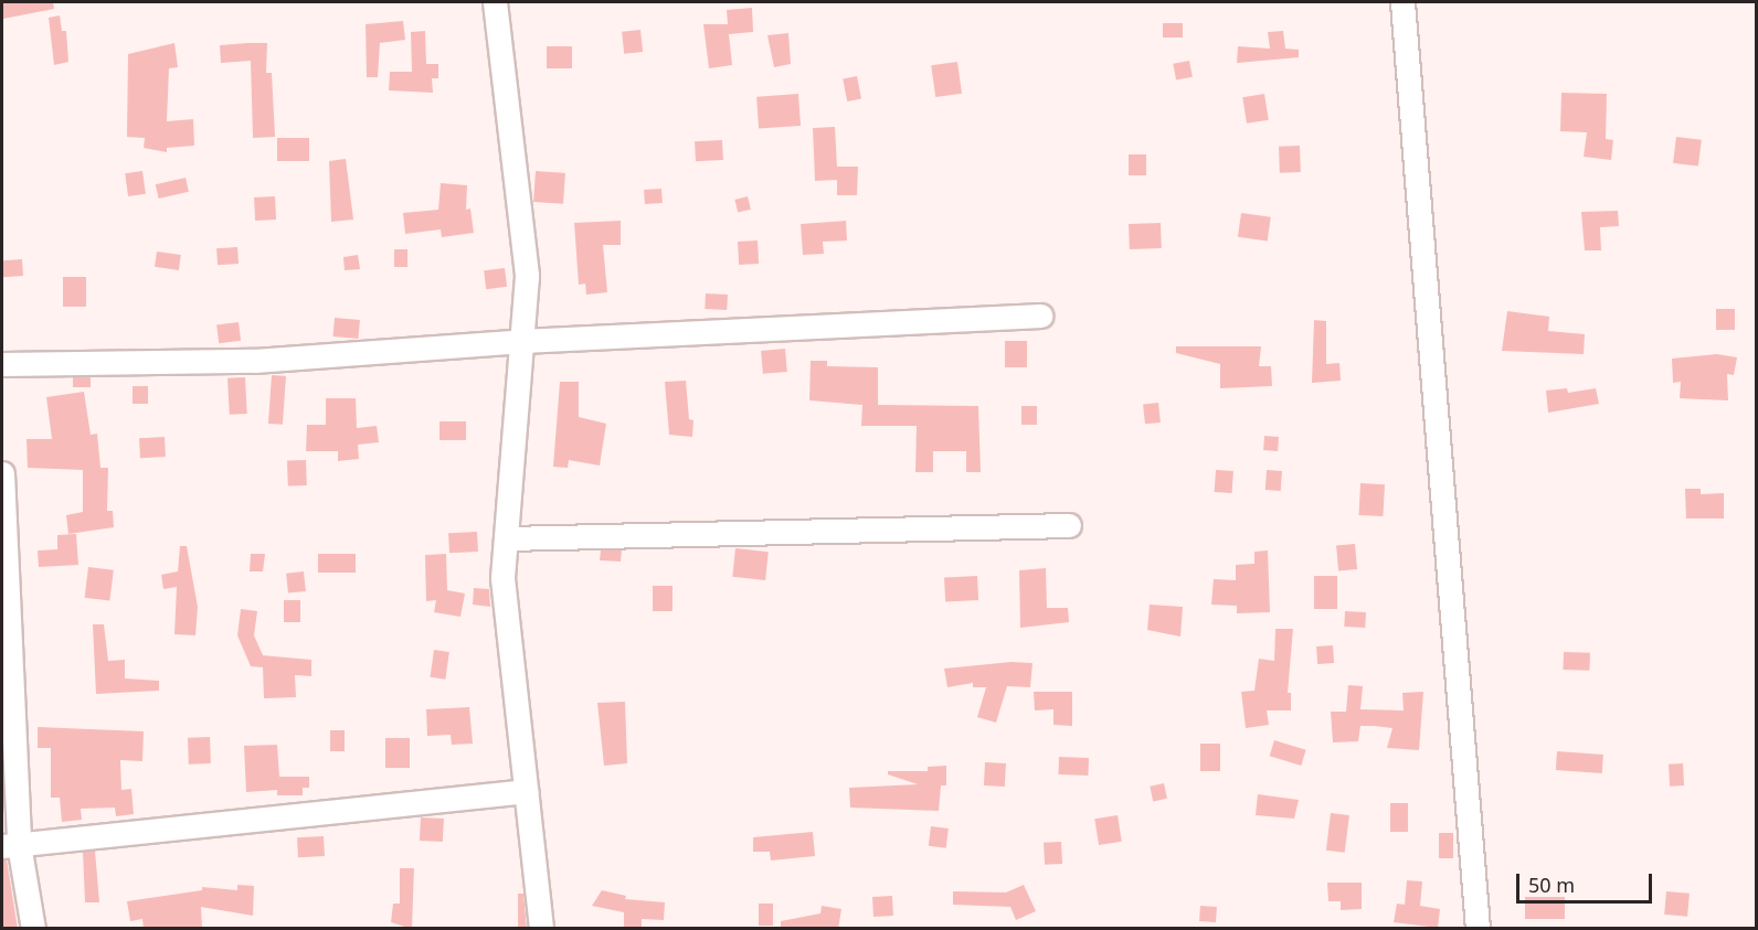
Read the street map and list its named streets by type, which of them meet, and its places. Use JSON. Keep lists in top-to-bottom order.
{
  "scale_bar": "50 m"
}
